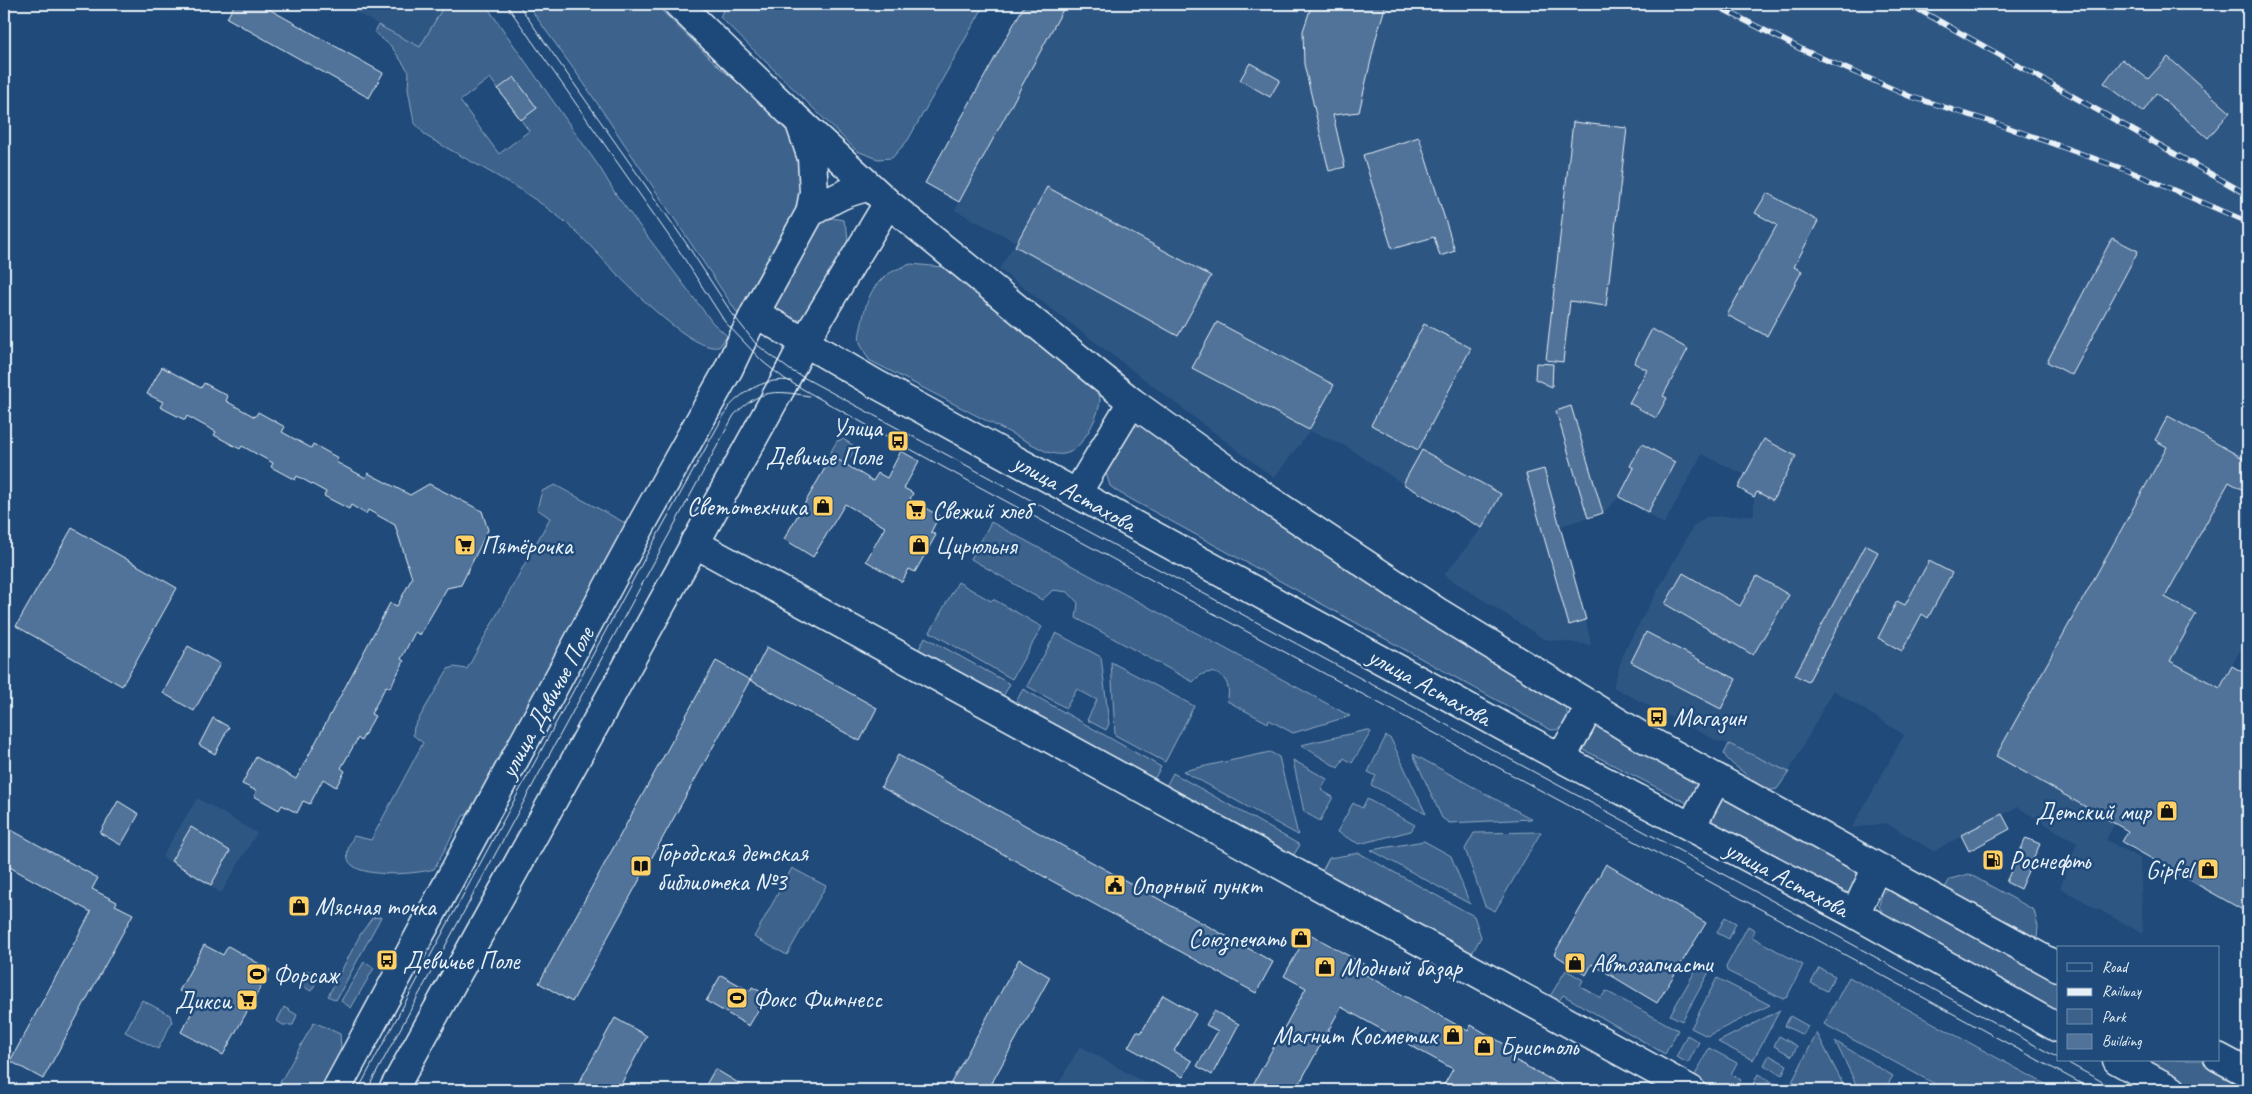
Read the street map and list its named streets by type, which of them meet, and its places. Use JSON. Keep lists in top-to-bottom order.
{
  "streets": {
    "main road": ["улица Астахова", "улица Девичье Поле"]
  },
  "crossings": [
    ["улица Астахова", "улица Девичье Поле"]
  ],
  "places": {
    "bus stop": ["Улица Девичье Поле", "Магазин", "Девичье Поле"],
    "shop": [
      "Светотехника",
      "Цирюльня",
      "Детский мир",
      "Gipfel",
      "Мясная точка",
      "Союзпечать",
      "Автозапчасти",
      "Модный базар",
      "Магнит Косметик",
      "Бристоль"
    ],
    "supermarket": ["Свежий хлеб", "Пятёрочка", "Дикси"],
    "fuel station": ["Роснефть"],
    "library": ["Городская детская библиотека №3"],
    "public building": ["Опорный пункт"],
    "sports": ["Форсаж", "Фокс Фитнесс"]
  },
  "legend": [
    "Road",
    "Railway",
    "Park",
    "Building"
  ]
}
